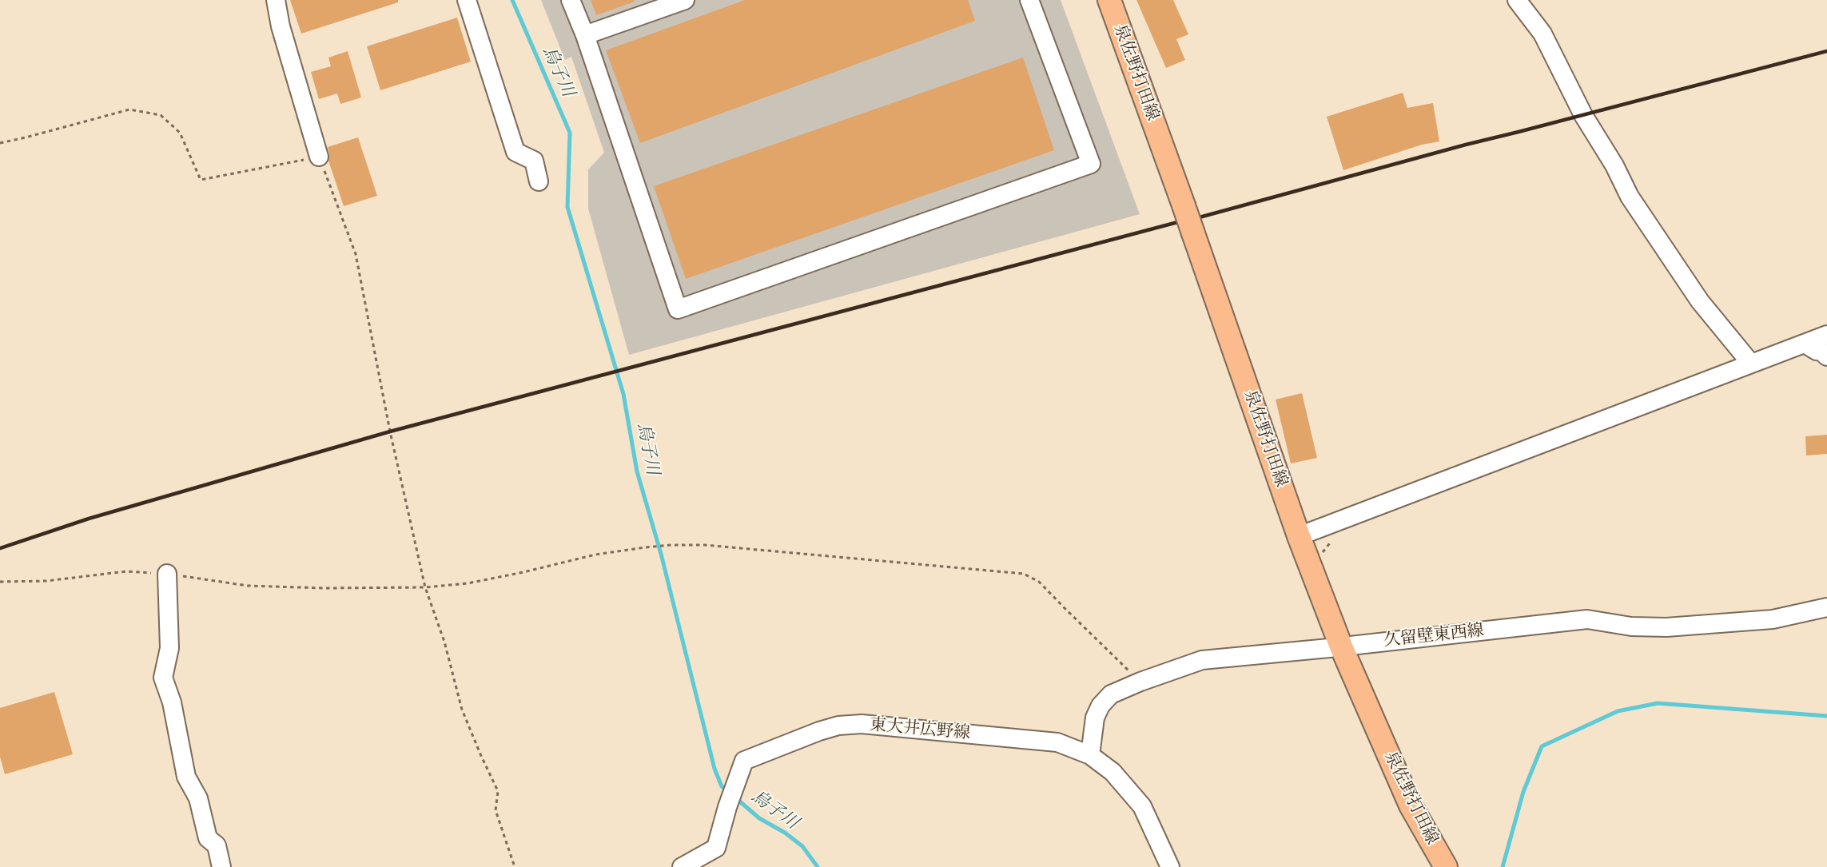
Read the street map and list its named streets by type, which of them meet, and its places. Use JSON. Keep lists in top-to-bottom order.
{
  "streets": {
    "main road": ["泉佐野打田線"],
    "street": ["久留壁東西線", "東大井広野線"]
  },
  "crossings": [
    ["泉佐野打田線", "久留壁東西線"],
    ["久留壁東西線", "東大井広野線"]
  ],
  "water": ["烏子川"]
}
